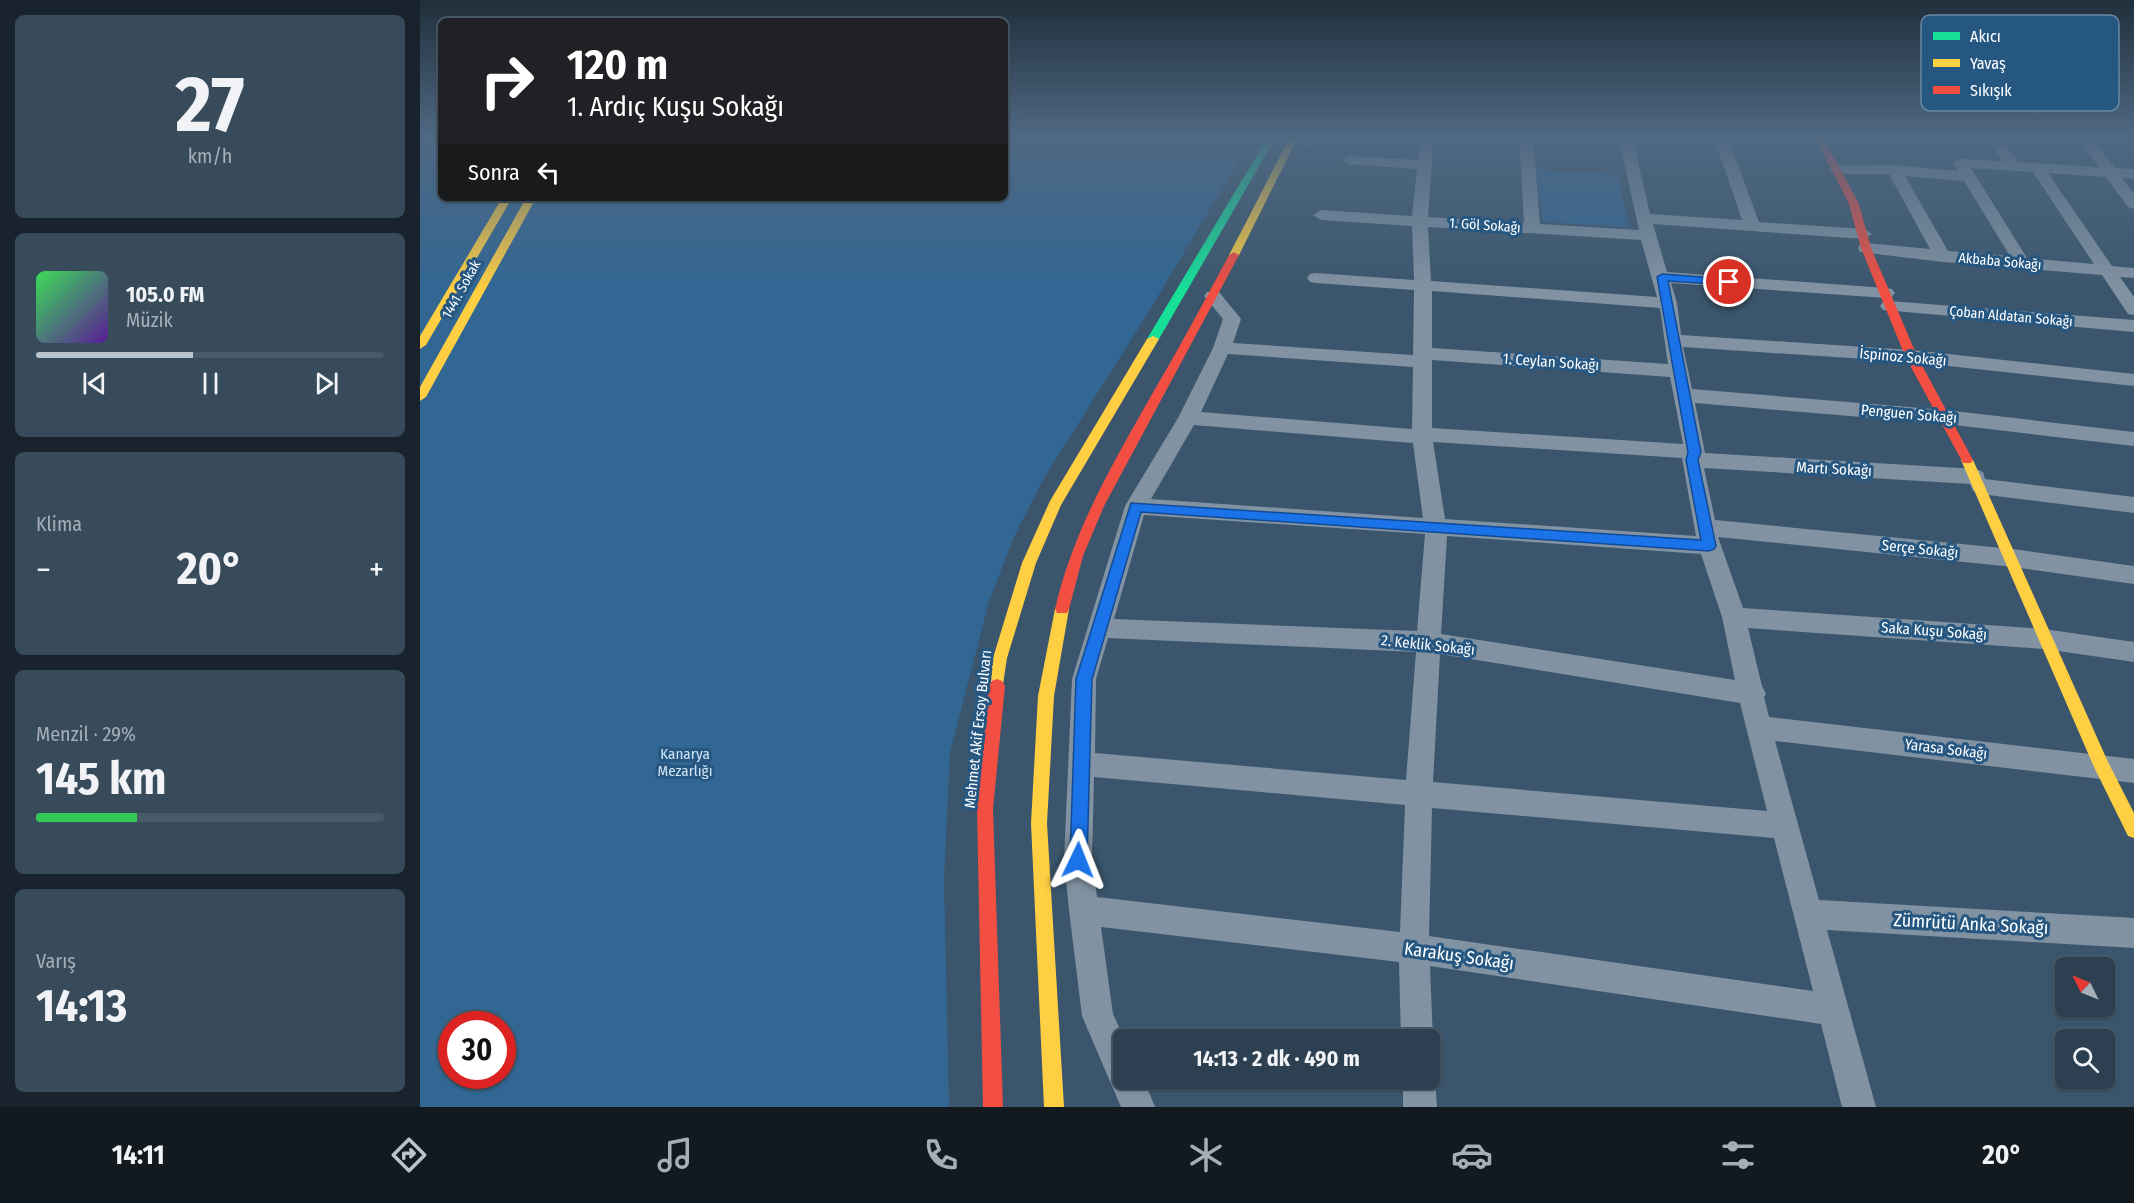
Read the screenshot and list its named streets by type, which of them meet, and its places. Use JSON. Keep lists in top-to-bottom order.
{
  "streets": {
    "main road": ["1441. Sokak", "Mehmet Akif Ersoy Bulvarı"],
    "street": [
      "1. Göl Sokağı",
      "Akbaba Sokağı",
      "Çoban Aldatan Sokağı",
      "İspinoz Sokağı",
      "1. Ceylan Sokağı",
      "Penguen Sokağı",
      "Martı Sokağı",
      "Serçe Sokağı",
      "Saka Kuşu Sokağı",
      "2. Keklik Sokağı",
      "Yarasa Sokağı",
      "Zümrütü Anka Sokağı",
      "Karakuş Sokağı"
    ]
  },
  "crossings": [
    ["1. Göl Sokağı", "Akbaba Sokağı"]
  ],
  "parks": ["Kanarya Mezarlığı"],
  "legend": ["Akıcı", "Yavaş", "Sıkışık"],
  "north": "top left",
  "page": {
    "tile": [
      ["27", "km/h"],
      "Klima",
      ["Menzil · 29%", "145 km"],
      ["Varış", "14:13"]
    ],
    "turn": ["120 m", "1. Ardıç Kuşu Sokağı"],
    "then": "Sonra",
    "song": ["105.0 FM", "Müzik"],
    "heat": ["−", "20°", "+"],
    "limit": "30",
    "trip": "14:13 · 2 dk · 490 m",
    "tabs": ["14:11", "20°"]
  }
}
